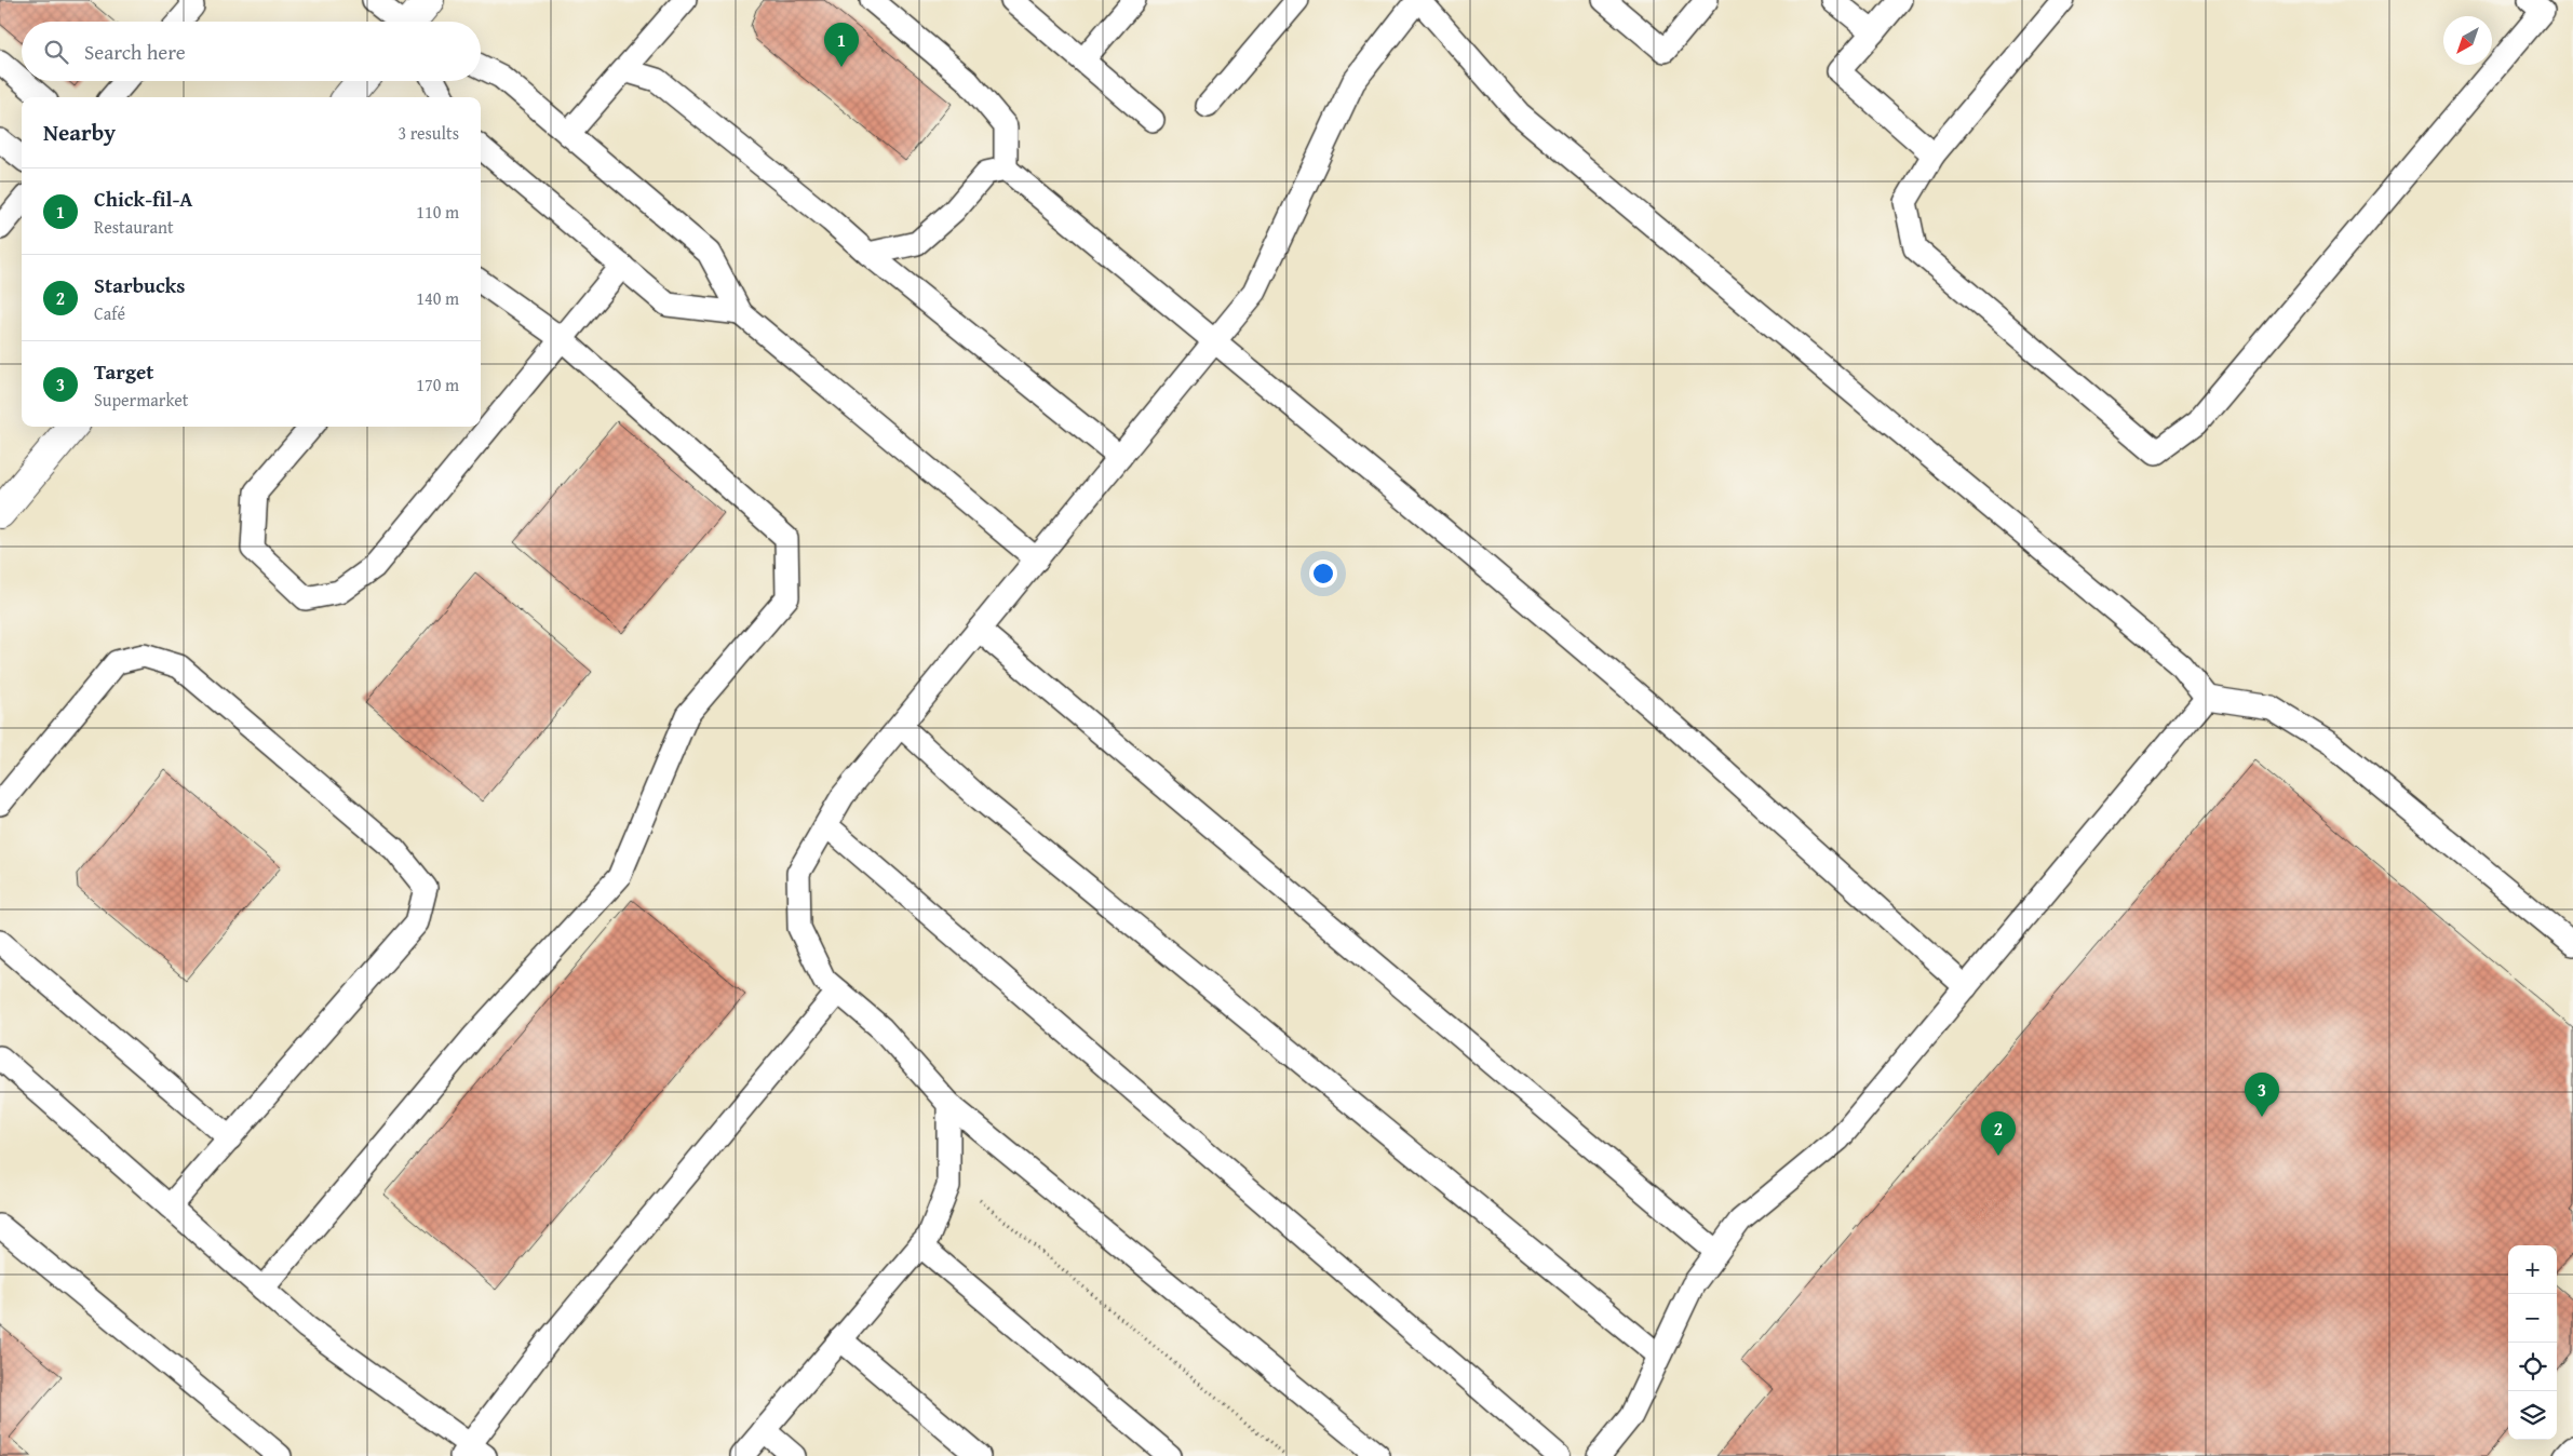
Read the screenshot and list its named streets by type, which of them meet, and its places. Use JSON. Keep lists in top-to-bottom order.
{
  "north": "bottom left",
  "page": {
    "search": "Search here",
    "pins": ["1", "3", "2"],
    "heading": ["Nearby", "3 results"],
    "list": [
      {
        "mark": "1",
        "name": "Chick-fil-A",
        "note": "Restaurant",
        "value": "110 m"
      },
      {
        "mark": "2",
        "name": "Starbucks",
        "note": "Café",
        "value": "140 m"
      },
      {
        "mark": "3",
        "name": "Target",
        "note": "Supermarket",
        "value": "170 m"
      }
    ],
    "map_buttons": ["+", "−"]
  }
}
